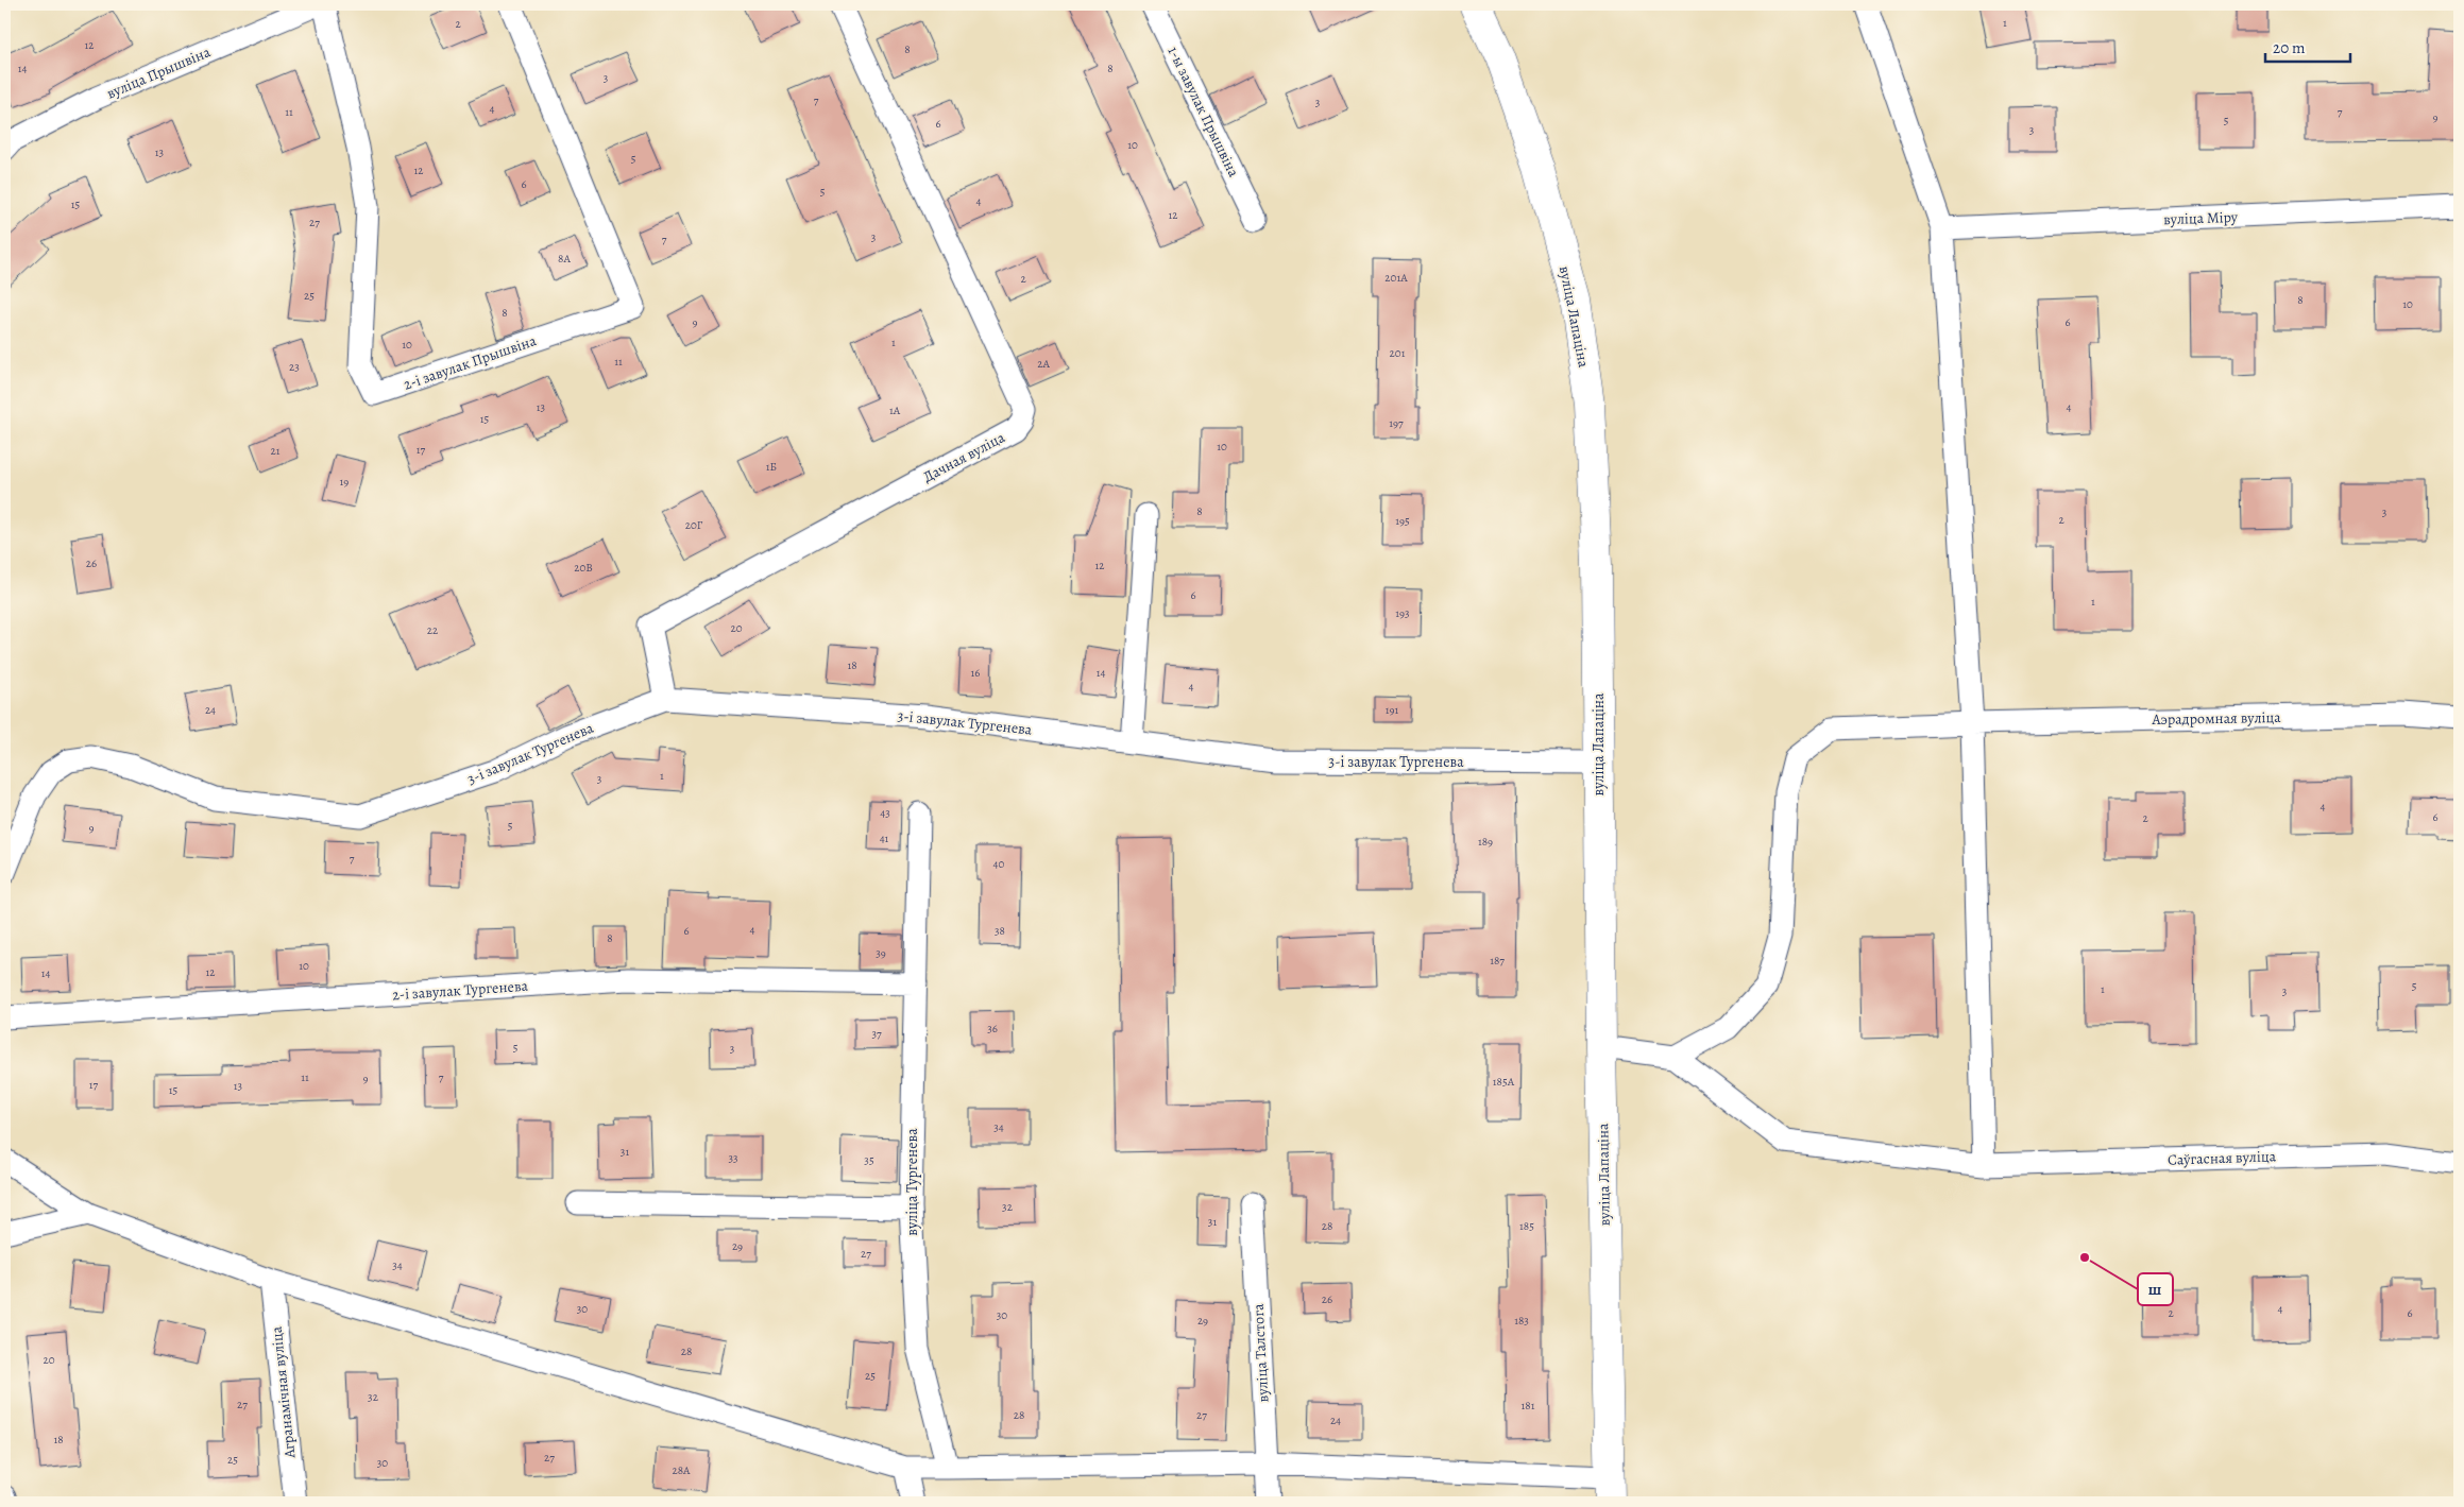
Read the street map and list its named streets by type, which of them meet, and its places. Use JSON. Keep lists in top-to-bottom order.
{
  "streets": {
    "main road": ["вуліца Лапаціна"],
    "street": [
      "вуліца Прышвіна",
      "1-ы завулак Прышвіна",
      "вуліца Міру",
      "2-і завулак Прышвіна",
      "Дачная вуліца",
      "Аэрадромная вуліца",
      "3-і завулак Тургенева",
      "2-і завулак Тургенева",
      "Саўгасная вуліца",
      "вуліца Тургенева",
      "вуліца Талстога",
      "Агранамічная вуліца"
    ]
  },
  "crossings": [
    ["вуліца Лапаціна", "3-і завулак Тургенева"],
    ["Дачная вуліца", "3-і завулак Тургенева"],
    ["Аэрадромная вуліца", "Саўгасная вуліца"],
    ["2-і завулак Тургенева", "вуліца Тургенева"]
  ],
  "places": ["ш"],
  "house_numbers": [
    "1",
    "2",
    "12",
    "8",
    "14",
    "8",
    "3",
    "7",
    "3",
    "4",
    "11",
    "7",
    "9",
    "5",
    "6",
    "3",
    "10",
    "13",
    "5",
    "12",
    "6",
    "5",
    "4",
    "15",
    "12",
    "27",
    "3",
    "7",
    "8А",
    "201А",
    "2",
    "25",
    "8",
    "10",
    "8",
    "9",
    "6",
    "1",
    "10",
    "201",
    "11",
    "2А",
    "23",
    "13",
    "4",
    "1А",
    "15",
    "197",
    "10",
    "17",
    "21",
    "1Б",
    "19",
    "8",
    "3",
    "2",
    "195",
    "20Г",
    "26",
    "12",
    "20В",
    "6",
    "1",
    "193",
    "20",
    "22",
    "18",
    "16",
    "14",
    "4",
    "24",
    "191",
    "1",
    "3",
    "4",
    "43",
    "6",
    "2",
    "5",
    "9",
    "41",
    "189",
    "7",
    "40",
    "4",
    "6",
    "38",
    "8",
    "39",
    "187",
    "10",
    "12",
    "14",
    "5",
    "1",
    "3",
    "36",
    "37",
    "5",
    "3",
    "11",
    "7",
    "9",
    "185А",
    "17",
    "13",
    "15",
    "34",
    "31",
    "33",
    "35",
    "32",
    "31",
    "28",
    "185",
    "29",
    "27",
    "34",
    "26",
    "30",
    "4",
    "2",
    "6",
    "30",
    "29",
    "183",
    "28",
    "20",
    "25",
    "32",
    "27",
    "181",
    "28",
    "27",
    "24",
    "18",
    "27",
    "25",
    "30",
    "28А"
  ],
  "scale_bar": "20 m"
}
